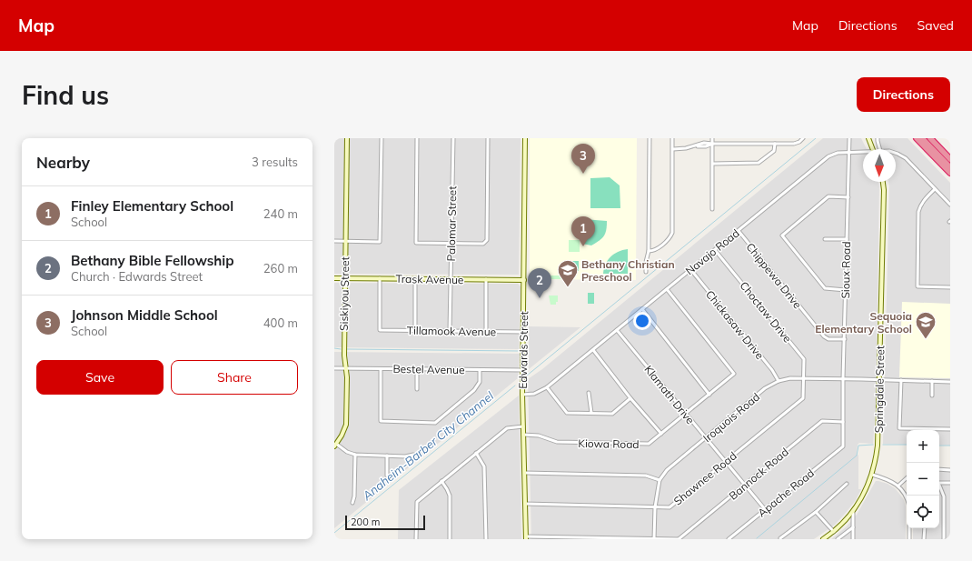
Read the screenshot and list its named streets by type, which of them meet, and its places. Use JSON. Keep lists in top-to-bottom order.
{
  "streets": {
    "street": [
      "Palomar Street",
      "Navajo Road",
      "Sioux Road",
      "Chippewa Drive",
      "Trask Avenue",
      "Siskiyou Street",
      "Choctaw Drive",
      "Chickasaw Drive",
      "Tillamook Avenue",
      "Edwards Street",
      "Bestel Avenue",
      "Springdale Street",
      "Klamath Drive",
      "Iroquois Road",
      "Kiowa Road",
      "Bannock Road",
      "Shawnee Road",
      "Apache Road"
    ]
  },
  "crossings": [
    ["Palomar Street", "Trask Avenue"],
    ["Palomar Street", "Tillamook Avenue"],
    ["Navajo Road", "Sioux Road"],
    ["Navajo Road", "Chippewa Drive"],
    ["Navajo Road", "Choctaw Drive"],
    ["Navajo Road", "Chickasaw Drive"],
    ["Navajo Road", "Edwards Street"],
    ["Navajo Road", "Klamath Drive"],
    ["Navajo Road", "Kiowa Road"],
    ["Sioux Road", "Chippewa Drive"],
    ["Sioux Road", "Iroquois Road"],
    ["Sioux Road", "Bannock Road"],
    ["Sioux Road", "Apache Road"],
    ["Trask Avenue", "Siskiyou Street"],
    ["Trask Avenue", "Tillamook Avenue"],
    ["Trask Avenue", "Edwards Street"],
    ["Siskiyou Street", "Bestel Avenue"],
    ["Choctaw Drive", "Iroquois Road"],
    ["Choctaw Drive", "Shawnee Road"],
    ["Chickasaw Drive", "Iroquois Road"],
    ["Tillamook Avenue", "Edwards Street"],
    ["Edwards Street", "Bestel Avenue"],
    ["Edwards Street", "Kiowa Road"],
    ["Edwards Street", "Bannock Road"],
    ["Edwards Street", "Shawnee Road"],
    ["Springdale Street", "Iroquois Road"],
    ["Klamath Drive", "Iroquois Road"],
    ["Klamath Drive", "Kiowa Road"],
    ["Klamath Drive", "Bannock Road"],
    ["Klamath Drive", "Shawnee Road"],
    ["Klamath Drive", "Apache Road"],
    ["Iroquois Road", "Shawnee Road"]
  ],
  "water": ["Anaheim-Barber City Channel"],
  "places": {
    "school or university": ["Bethany Christian Preschool", "Sequoia Elementary School"]
  },
  "scale_bar": "200 m",
  "north": "bottom",
  "page": {
    "header": "Map",
    "nav": ["Map", "Directions", "Saved"],
    "buttons": [
      "Directions",
      ["Save", "Share"]
    ],
    "title": "Find us",
    "heading": ["Nearby", "3 results"],
    "pins": ["3", "1", "2"],
    "list": [
      {
        "mark": "1",
        "name": "Finley Elementary School",
        "note": "School",
        "value": "240 m"
      },
      {
        "mark": "2",
        "name": "Bethany Bible Fellowship",
        "note": "Church · Edwards Street",
        "value": "260 m"
      },
      {
        "mark": "3",
        "name": "Johnson Middle School",
        "note": "School",
        "value": "400 m"
      }
    ],
    "map_buttons": ["+", "−"],
    "scale": "200 m"
  }
}
